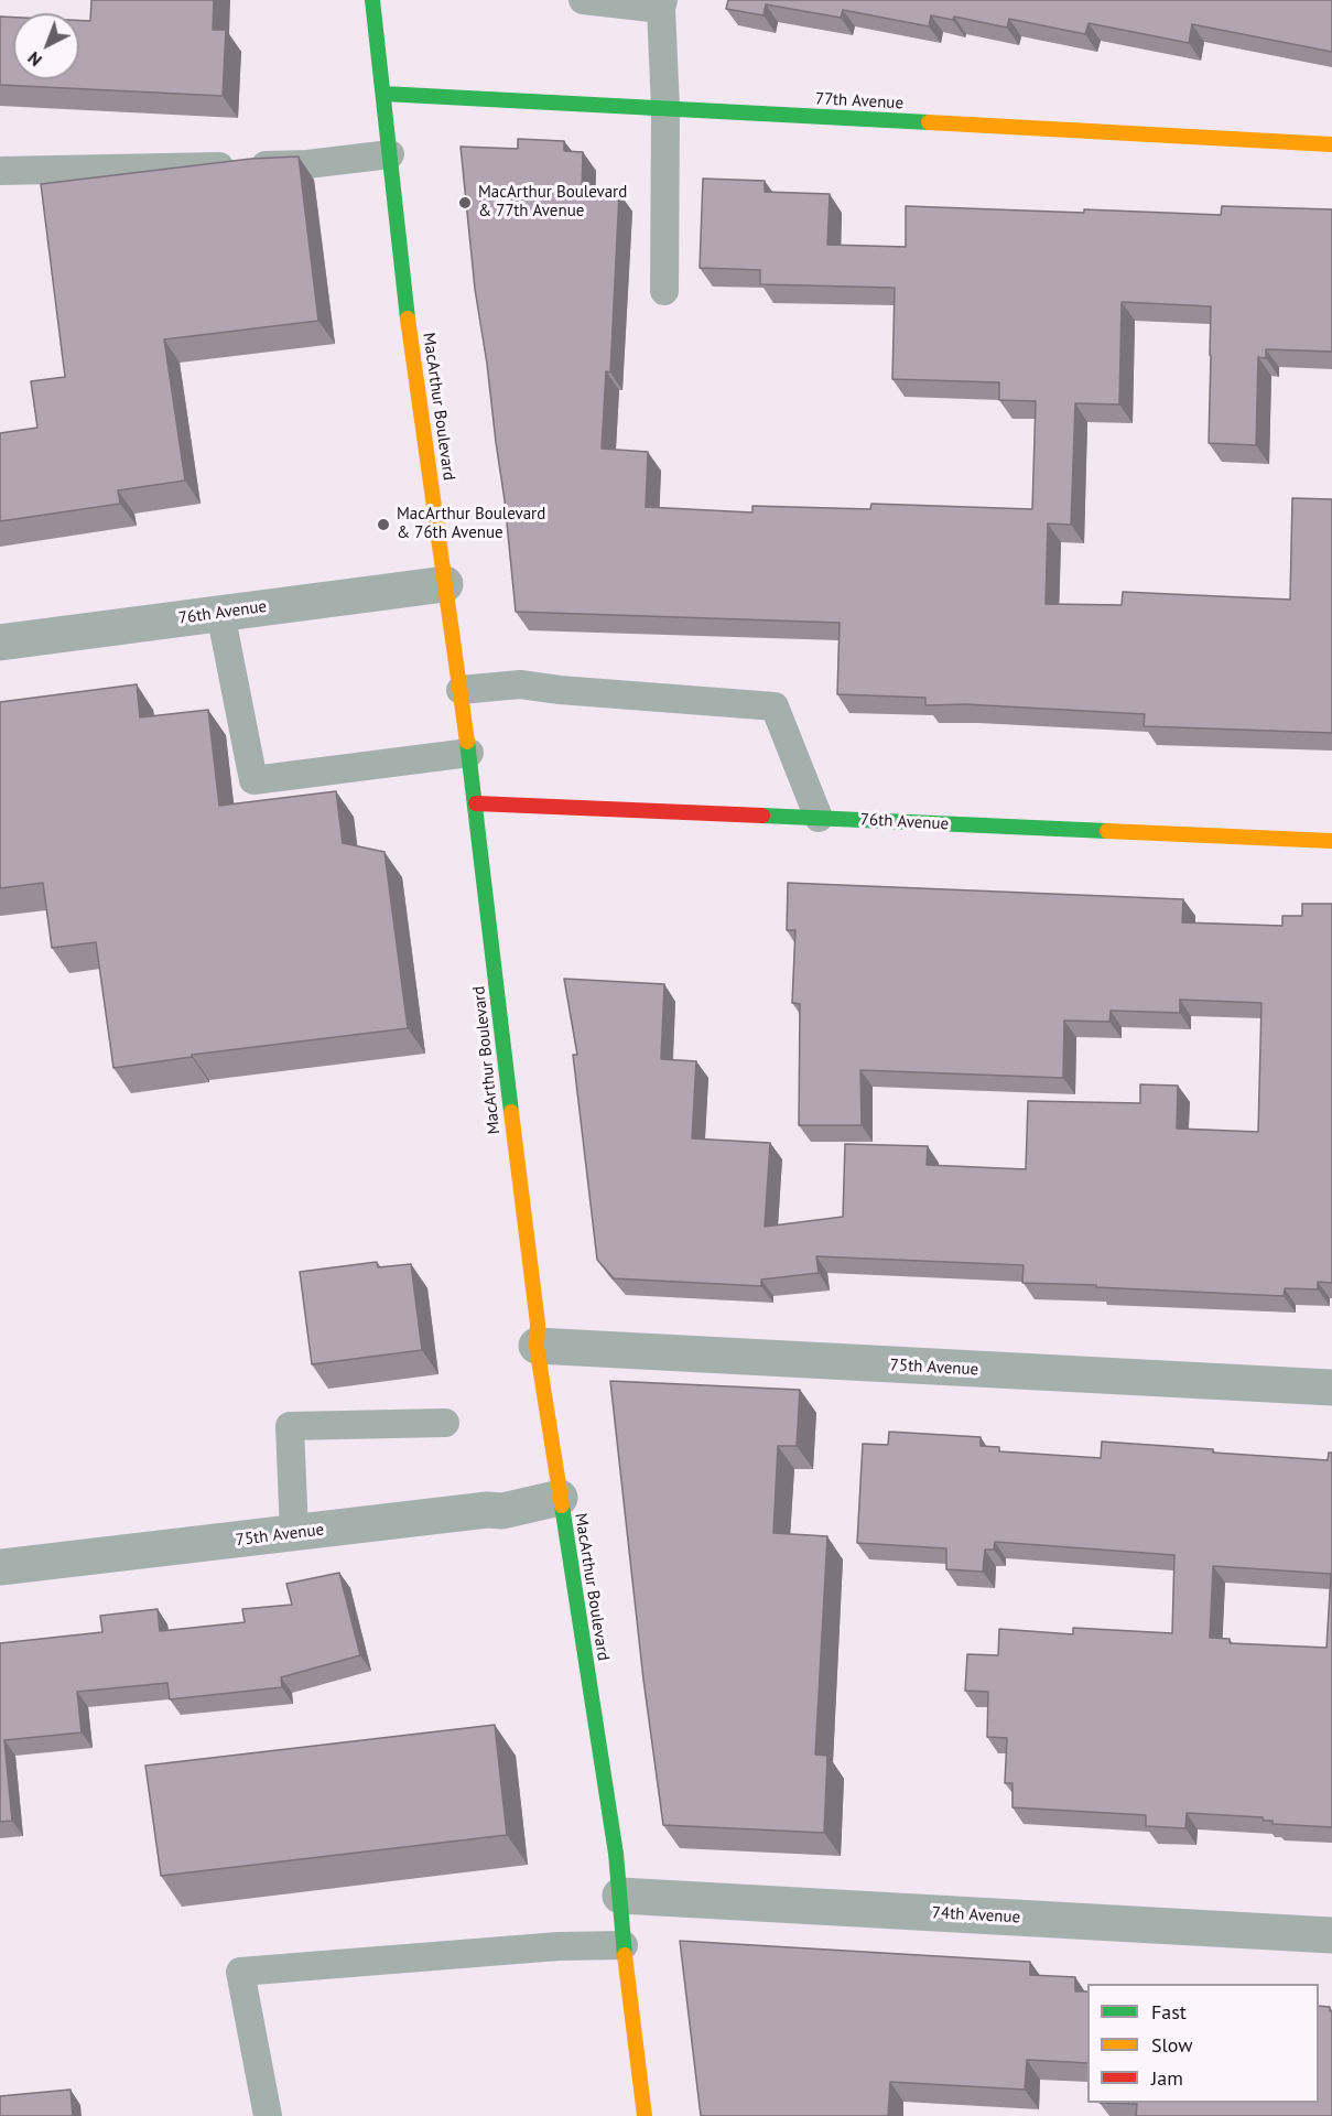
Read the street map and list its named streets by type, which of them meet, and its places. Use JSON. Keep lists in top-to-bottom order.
{
  "streets": {
    "main road": ["77th Avenue", "MacArthur Boulevard", "76th Avenue"],
    "street": ["75th Avenue", "74th Avenue"]
  },
  "crossings": [
    ["77th Avenue", "MacArthur Boulevard"],
    ["MacArthur Boulevard", "76th Avenue"],
    ["MacArthur Boulevard", "75th Avenue"],
    ["MacArthur Boulevard", "74th Avenue"]
  ],
  "places": ["MacArthur Boulevard & 77th Avenue", "MacArthur Boulevard & 76th Avenue"],
  "legend": ["Fast", "Slow", "Jam"],
  "north": "bottom left"
}
